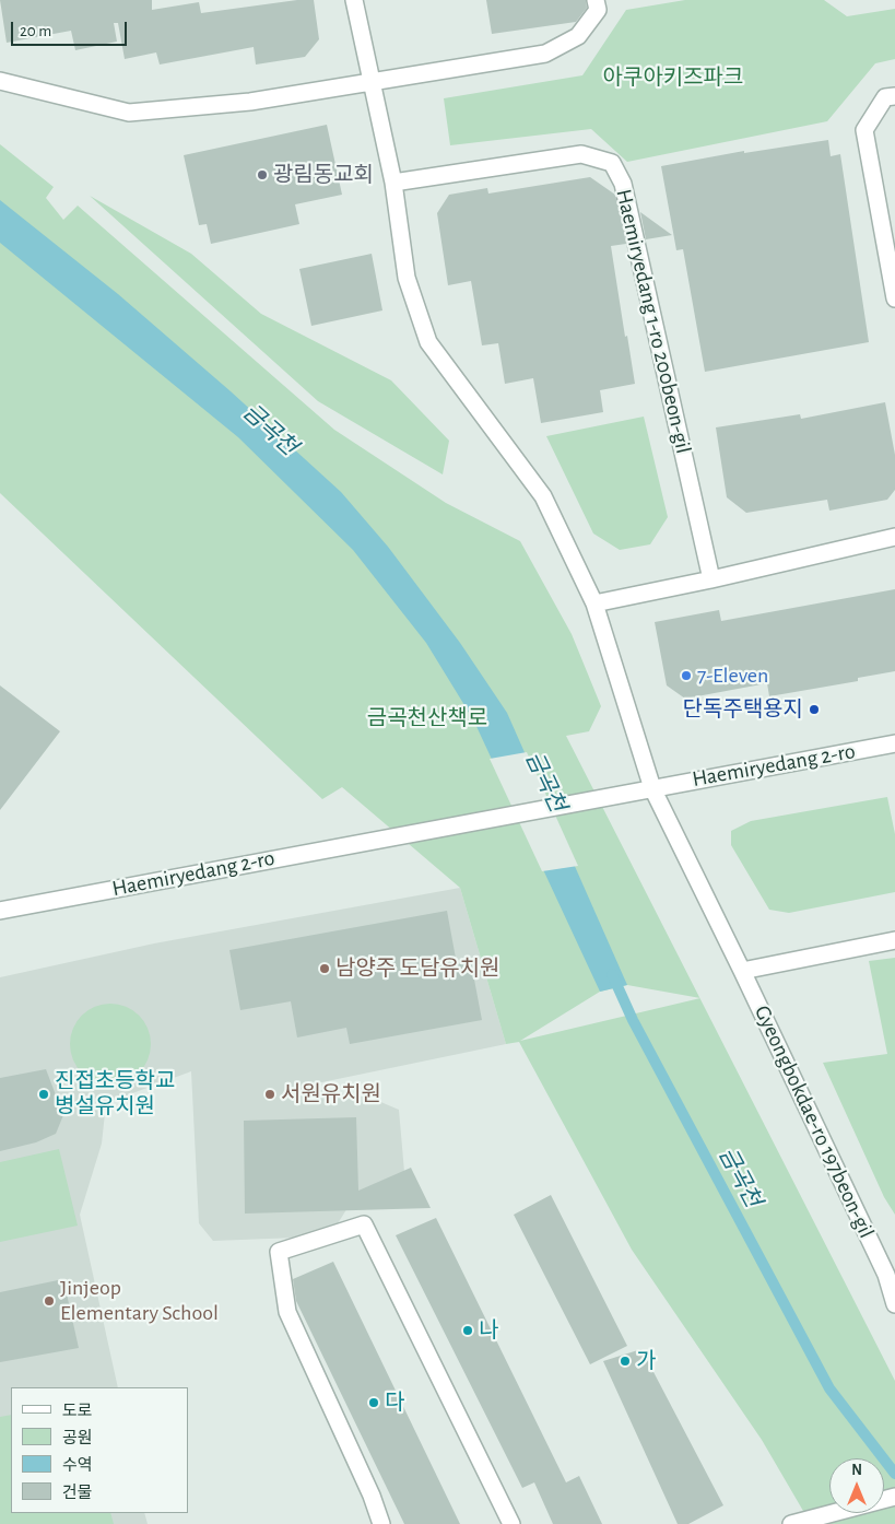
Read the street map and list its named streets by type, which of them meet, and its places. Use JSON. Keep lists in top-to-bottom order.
{
  "streets": {
    "street": ["Haemiryedang 1-ro 200beon-gil", "Haemiryedang 2-ro", "Gyeongbokdae-ro 197beon-gil"]
  },
  "crossings": [
    ["Haemiryedang 2-ro", "Gyeongbokdae-ro 197beon-gil"]
  ],
  "water": ["금곡천"],
  "parks": ["아쿠아키즈파크", "금곡천산책로"],
  "places": [
    "광림동교회",
    "7-Eleven",
    "단독주택용지",
    "남양주 도담유치원",
    "진접초등학교 병설유치원",
    "서원유치원",
    "Jinjeop Elementary School",
    "나",
    "가",
    "다"
  ],
  "legend": [
    "도로",
    "공원",
    "수역",
    "건물"
  ],
  "scale_bar": "20 m",
  "north": "top"
}
